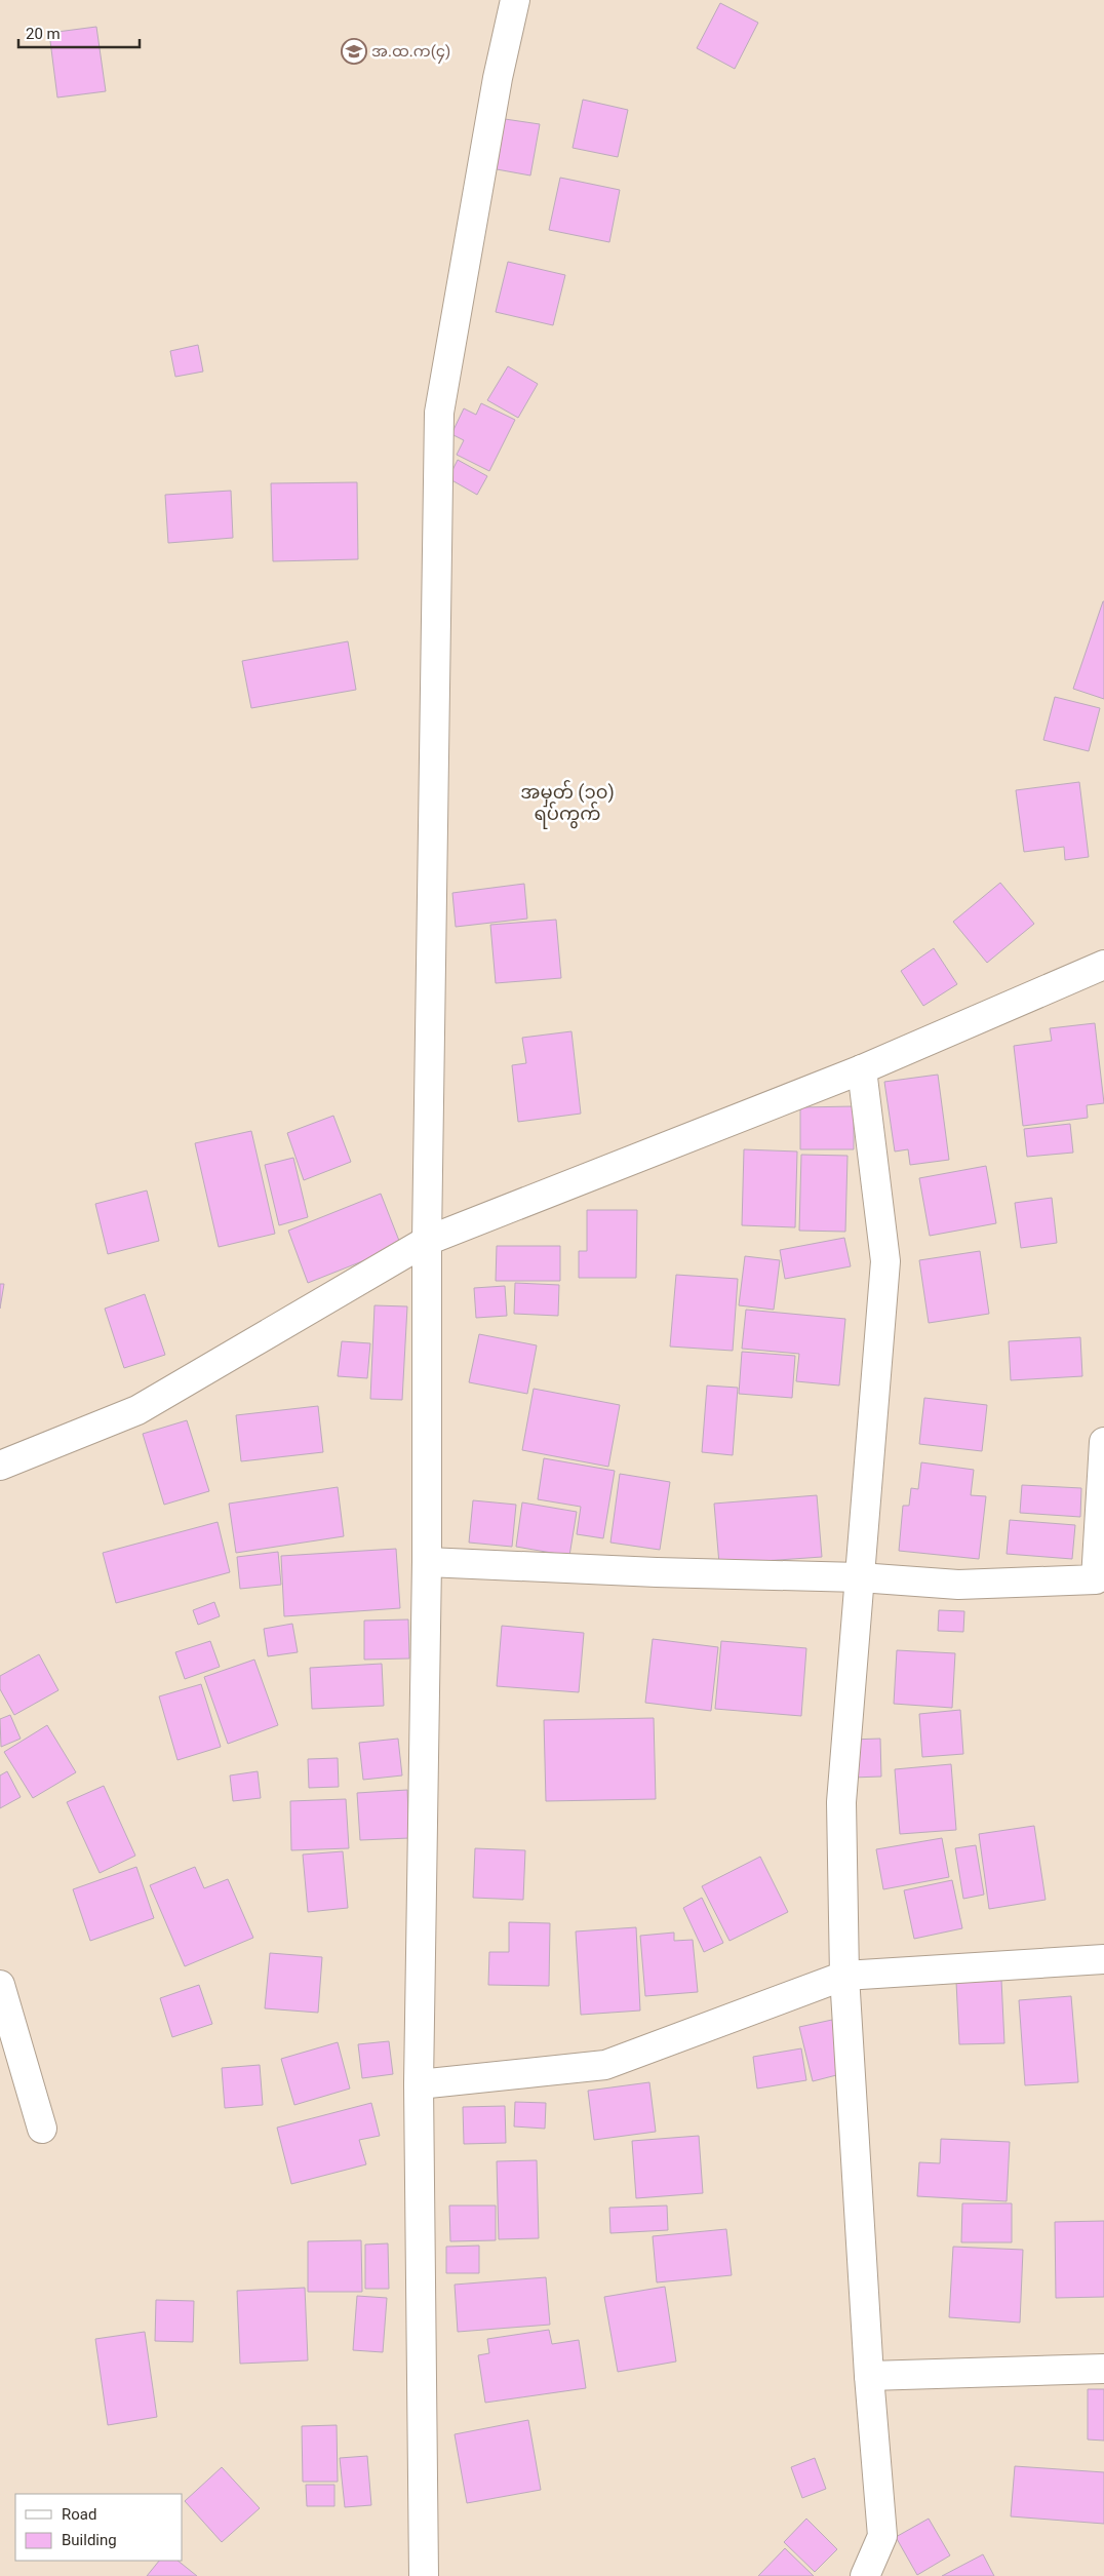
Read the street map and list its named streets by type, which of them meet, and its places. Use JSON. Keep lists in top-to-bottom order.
{
  "districts": ["အမှတ် (၁၀) ရပ်ကွက်"],
  "places": {
    "school or university": ["အ.ထ.က(၄)"]
  },
  "legend": ["Road", "Building"],
  "scale_bar": "20 m"
}
